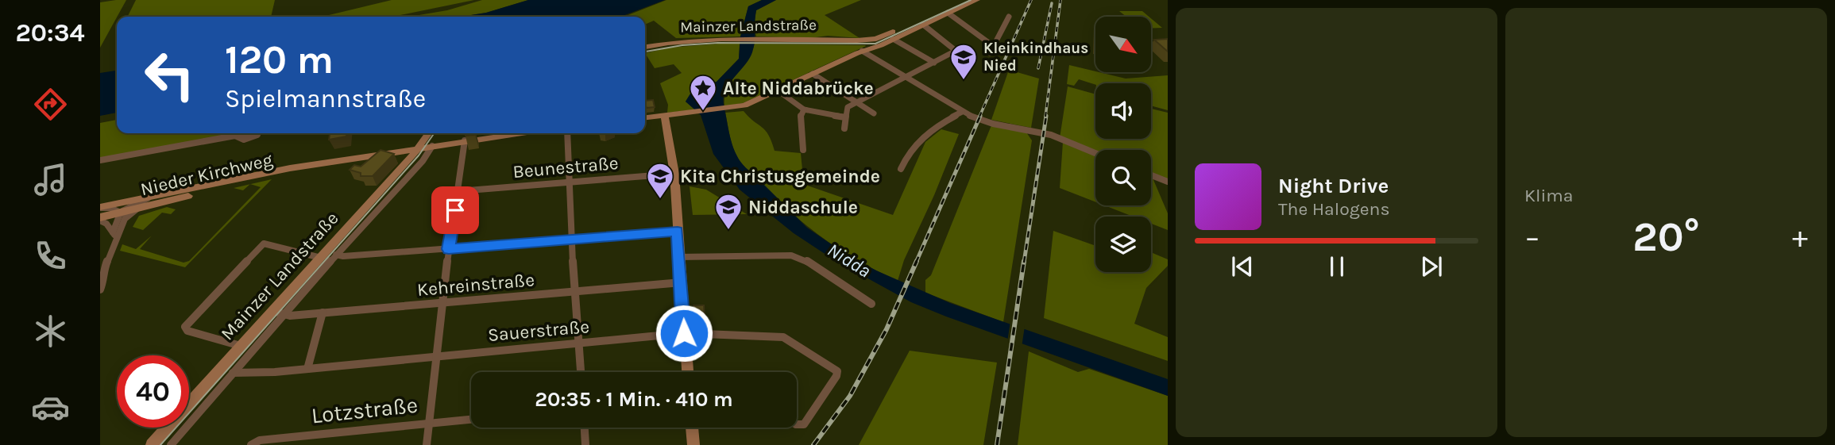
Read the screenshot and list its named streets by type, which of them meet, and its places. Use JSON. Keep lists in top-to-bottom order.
{
  "streets": {
    "main road": ["Mainzer Landstraße", "Nieder Kirchweg"],
    "street": [
      "Beunestraße",
      "Kehreinstraße",
      "Sauerstraße",
      "Lotzstraße"
    ]
  },
  "crossings": [
    ["Mainzer Landstraße", "Nieder Kirchweg"],
    ["Mainzer Landstraße", "Kehreinstraße"],
    ["Mainzer Landstraße", "Sauerstraße"]
  ],
  "water": ["Nidda"],
  "places": {
    "school or university": ["Kleinkindhaus Nied", "Kita Christusgemeinde", "Niddaschule"],
    "place": ["Alte Niddabrücke"]
  },
  "north": "bottom right",
  "page": {
    "tabs": "20:34",
    "tile": "Klima",
    "turn": ["120 m", "Spielmannstraße"],
    "song": ["Night Drive", "The Halogens"],
    "heat": ["−", "20°", "+"],
    "limit": "40",
    "trip": "20:35 · 1 Min. · 410 m"
  }
}
